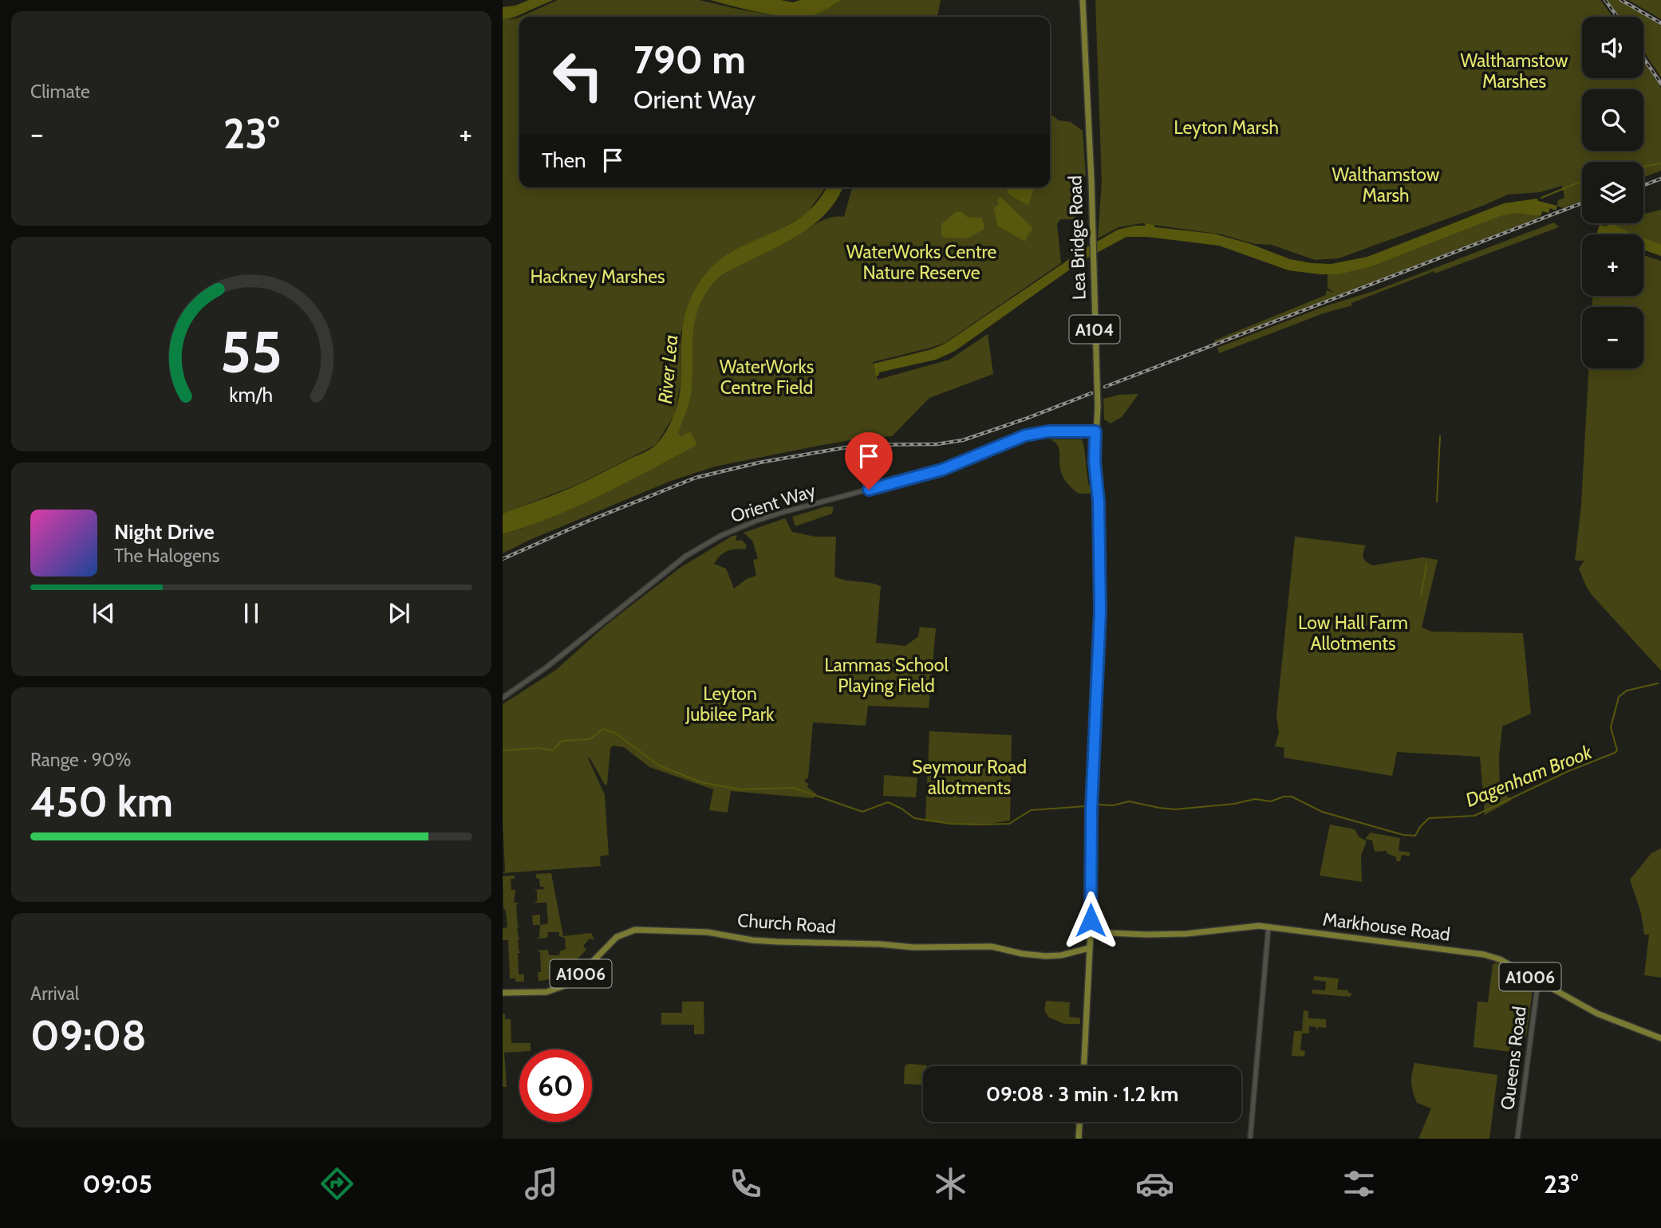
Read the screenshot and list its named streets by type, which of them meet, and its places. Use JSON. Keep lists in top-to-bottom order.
{
  "streets": {
    "main road": [
      "Lea Bridge Road",
      "A104",
      "Church Road",
      "Markhouse Road",
      "A1006"
    ],
    "street": ["Orient Way", "Queens Road"]
  },
  "crossings": [
    ["Lea Bridge Road", "Orient Way"],
    ["Lea Bridge Road", "Church Road"],
    ["Lea Bridge Road", "Markhouse Road"],
    ["Markhouse Road", "Queens Road"]
  ],
  "water": ["River Lea", "Dagenham Brook"],
  "parks": [
    "Walthamstow Marshes",
    "Leyton Marsh",
    "Walthamstow Marsh",
    "WaterWorks Centre Nature Reserve",
    "Hackney Marshes",
    "WaterWorks Centre Field",
    "Low Hall Farm Allotments",
    "Lammas School Playing Field",
    "Leyton Jubilee Park",
    "Seymour Road allotments"
  ],
  "page": {
    "tile": [
      "Climate",
      ["Range · 90%", "450 km"],
      ["Arrival", "09:08"]
    ],
    "map_buttons": ["+", "−"],
    "turn": ["790 m", "Orient Way"],
    "heat": ["−", "23°", "+"],
    "then": "Then",
    "song": ["Night Drive", "The Halogens"],
    "limit": "60",
    "trip": "09:08 · 3 min · 1.2 km",
    "tabs": ["09:05", "23°"],
    "gauge": ["55", "km/h"]
  }
}
